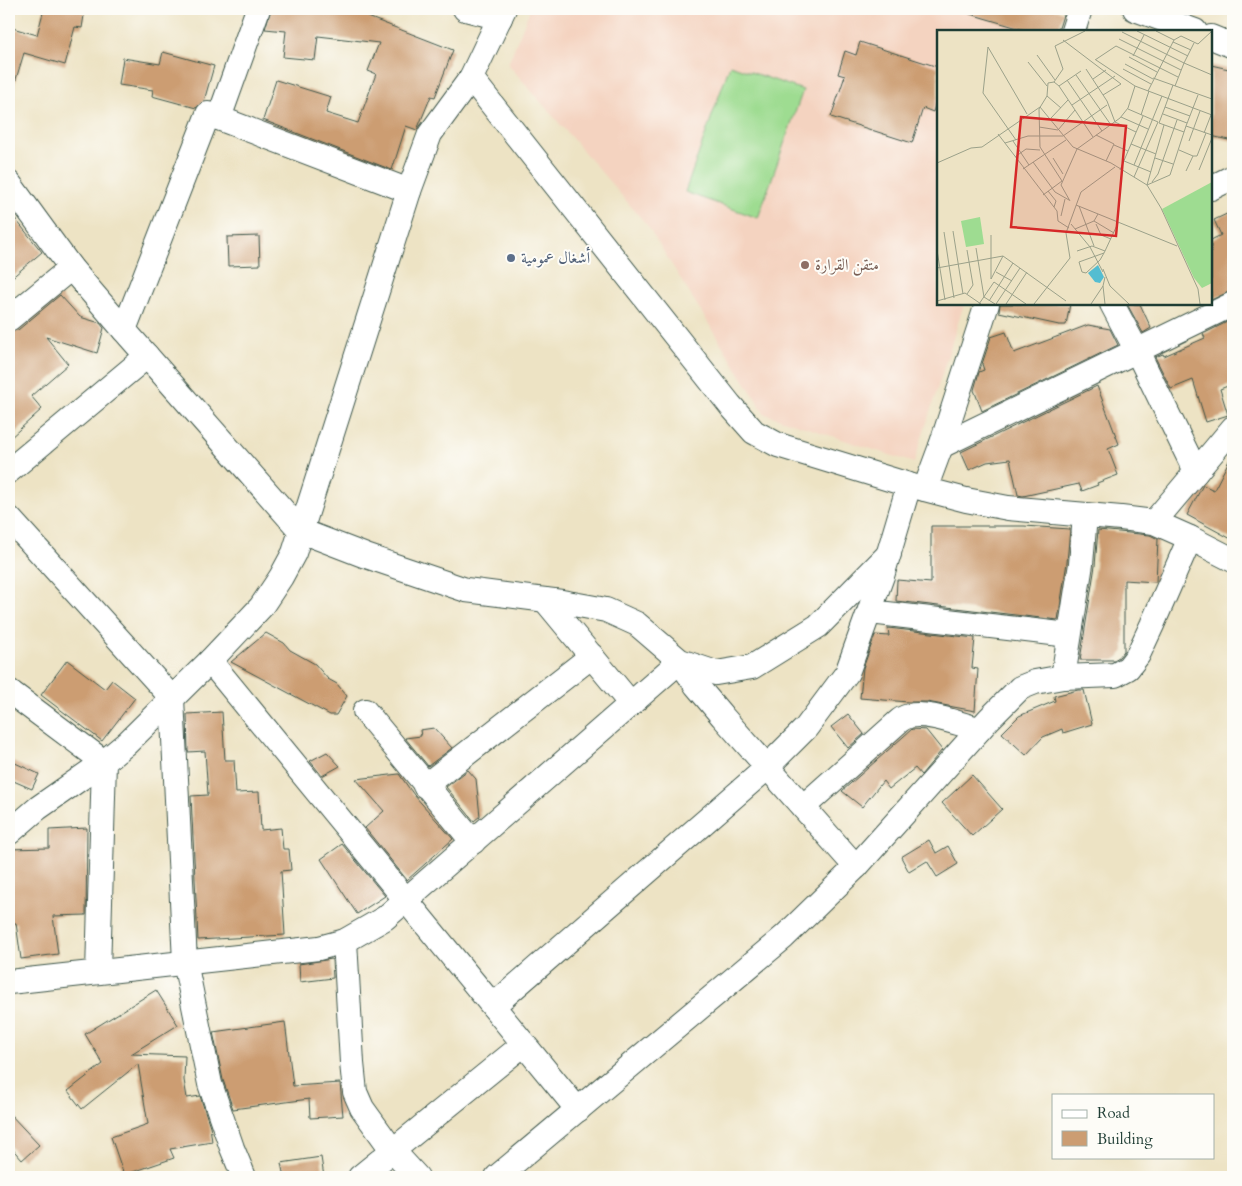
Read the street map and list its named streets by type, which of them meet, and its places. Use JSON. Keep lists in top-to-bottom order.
{
  "places": ["أشغال عمومية", "متقن القرارة"],
  "legend": ["Road", "Building"]
}
